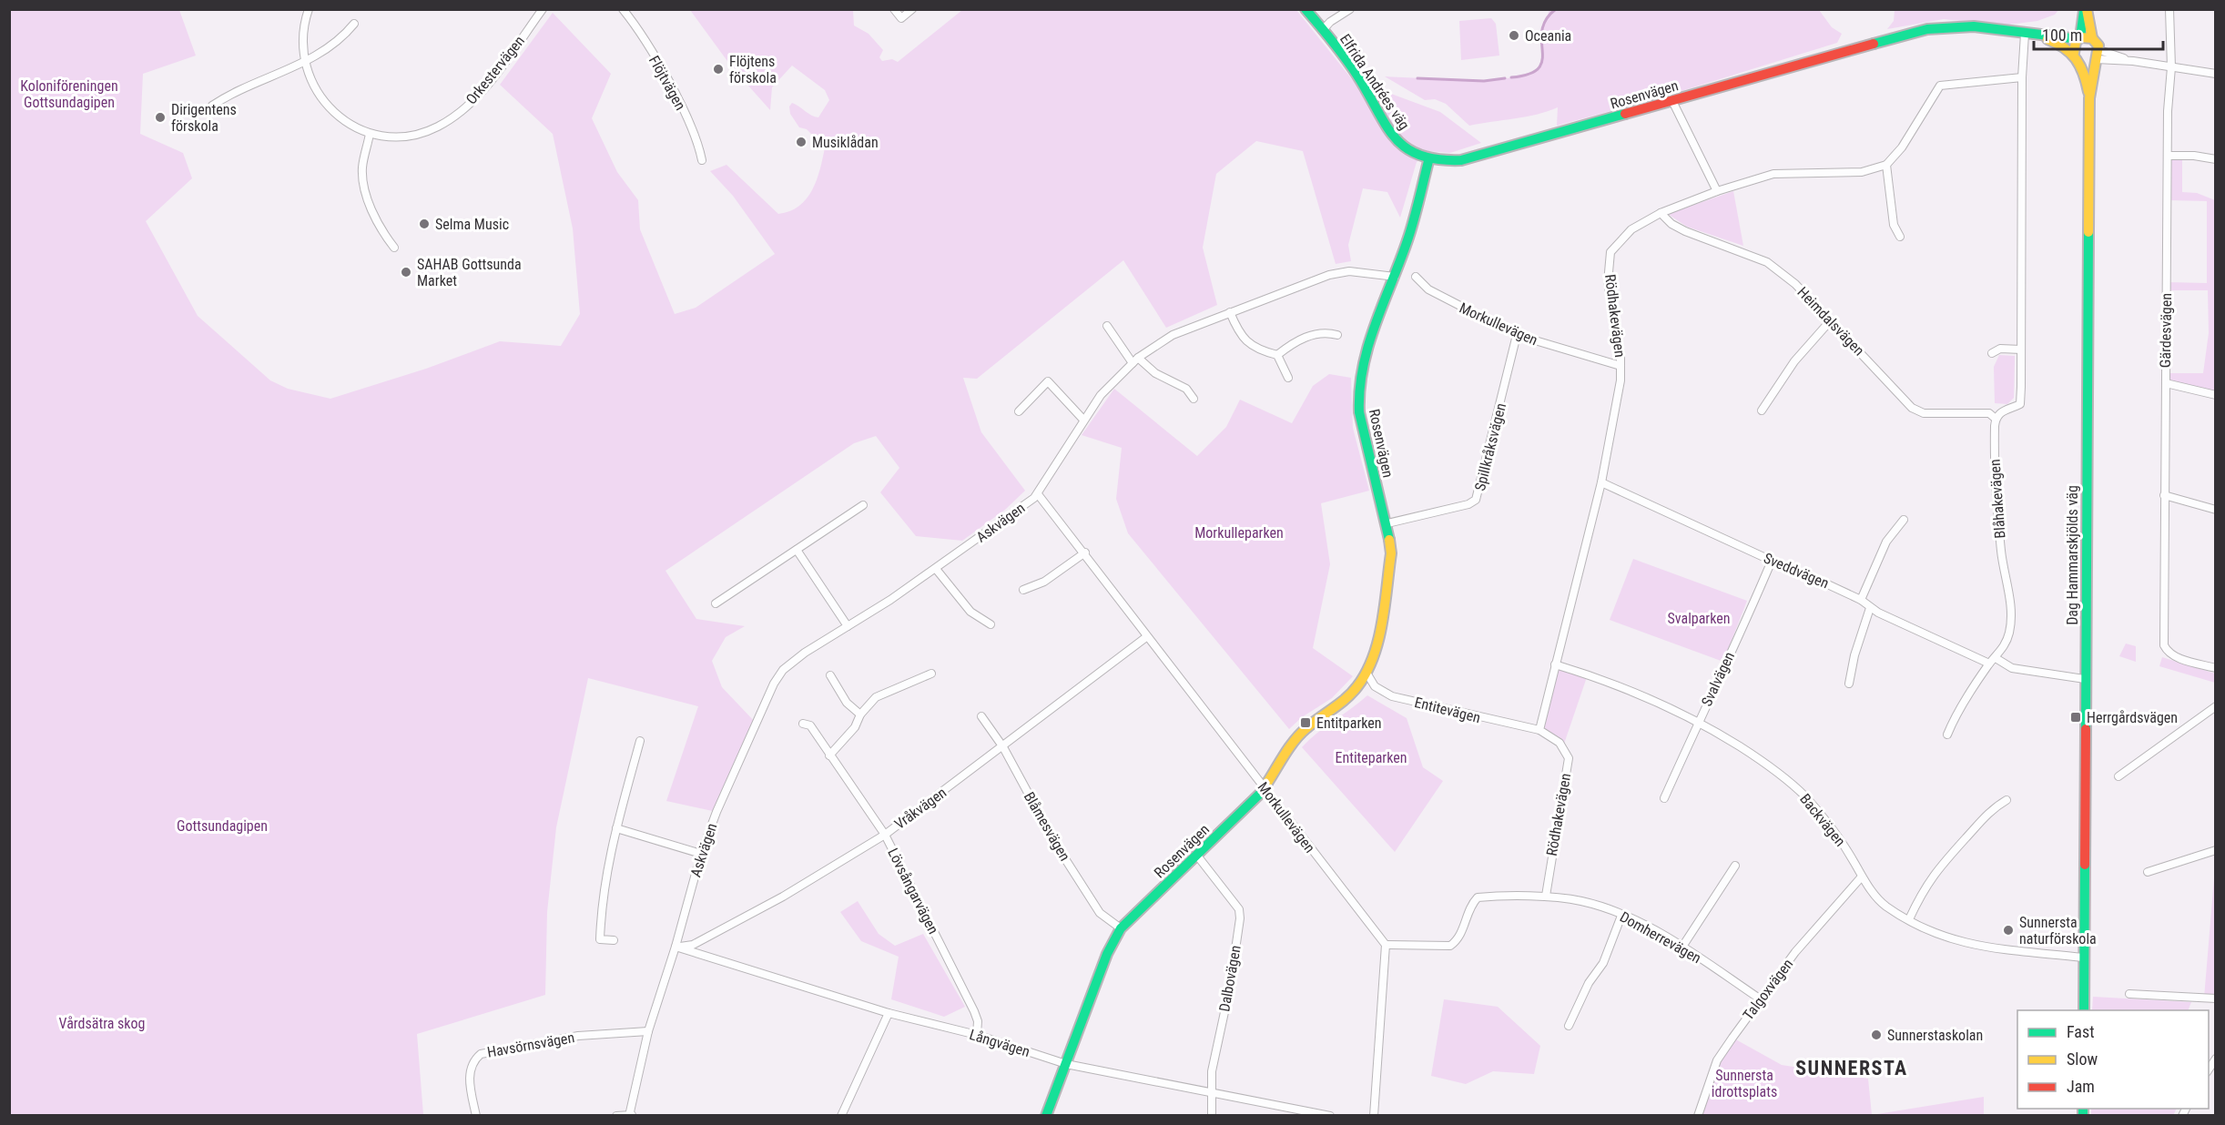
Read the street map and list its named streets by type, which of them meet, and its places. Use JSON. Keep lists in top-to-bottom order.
{
  "streets": {
    "street": [
      "Orkestervägen",
      "Elfrida Andrées väg",
      "Flöjtvägen",
      "Rosenvägen",
      "Rödhakevägen",
      "Heimdalsvägen",
      "Morkullevägen",
      "Gärdesvägen",
      "Spillkråksvägen",
      "Blåhakevägen",
      "Askvägen",
      "Dag Hammarskjölds väg",
      "Sveddvägen",
      "Svalvägen",
      "Entitevägen",
      "Vråkvägen",
      "Backvägen",
      "Blåmesvägen",
      "Lövsångarvägen",
      "Domherrevägen",
      "Dalbovägen",
      "Talgoxvägen",
      "Långvägen",
      "Havsörnsvägen"
    ]
  },
  "crossings": [
    ["Elfrida Andrées väg", "Rosenvägen"],
    ["Rosenvägen", "Morkullevägen"],
    ["Rosenvägen", "Spillkråksvägen"],
    ["Rosenvägen", "Dag Hammarskjölds väg"],
    ["Rosenvägen", "Entitevägen"],
    ["Rosenvägen", "Blåmesvägen"],
    ["Rosenvägen", "Dalbovägen"],
    ["Rosenvägen", "Långvägen"],
    ["Rödhakevägen", "Heimdalsvägen"],
    ["Rödhakevägen", "Morkullevägen"],
    ["Rödhakevägen", "Sveddvägen"],
    ["Rödhakevägen", "Entitevägen"],
    ["Rödhakevägen", "Backvägen"],
    ["Rödhakevägen", "Domherrevägen"],
    ["Heimdalsvägen", "Blåhakevägen"],
    ["Morkullevägen", "Spillkråksvägen"],
    ["Morkullevägen", "Askvägen"],
    ["Morkullevägen", "Vråkvägen"],
    ["Morkullevägen", "Domherrevägen"],
    ["Blåhakevägen", "Sveddvägen"],
    ["Askvägen", "Vråkvägen"],
    ["Askvägen", "Långvägen"],
    ["Askvägen", "Havsörnsvägen"],
    ["Dag Hammarskjölds väg", "Backvägen"],
    ["Sveddvägen", "Svalvägen"],
    ["Svalvägen", "Backvägen"],
    ["Vråkvägen", "Blåmesvägen"],
    ["Vråkvägen", "Lövsångarvägen"],
    ["Vråkvägen", "Långvägen"],
    ["Backvägen", "Talgoxvägen"],
    ["Lövsångarvägen", "Långvägen"],
    ["Domherrevägen", "Talgoxvägen"],
    ["Dalbovägen", "Långvägen"]
  ],
  "districts": ["SUNNERSTA"],
  "parks": [
    "Koloniföreningen Gottsundagipen",
    "Morkulleparken",
    "Svalparken",
    "Entiteparken",
    "Gottsundagipen",
    "Vårdsätra skog",
    "Sunnersta idrottsplats"
  ],
  "places": {
    "other": [
      "Oceania",
      "Flöjtens förskola",
      "Dirigentens förskola",
      "Musiklådan",
      "Selma Music",
      "SAHAB Gottsunda Market",
      "Sunnersta naturförskola",
      "Sunnerstaskolan"
    ],
    "transit": ["Herrgårdsvägen", "Entitparken"]
  },
  "legend": ["Fast", "Slow", "Jam"],
  "scale_bar": "100 m"
}
